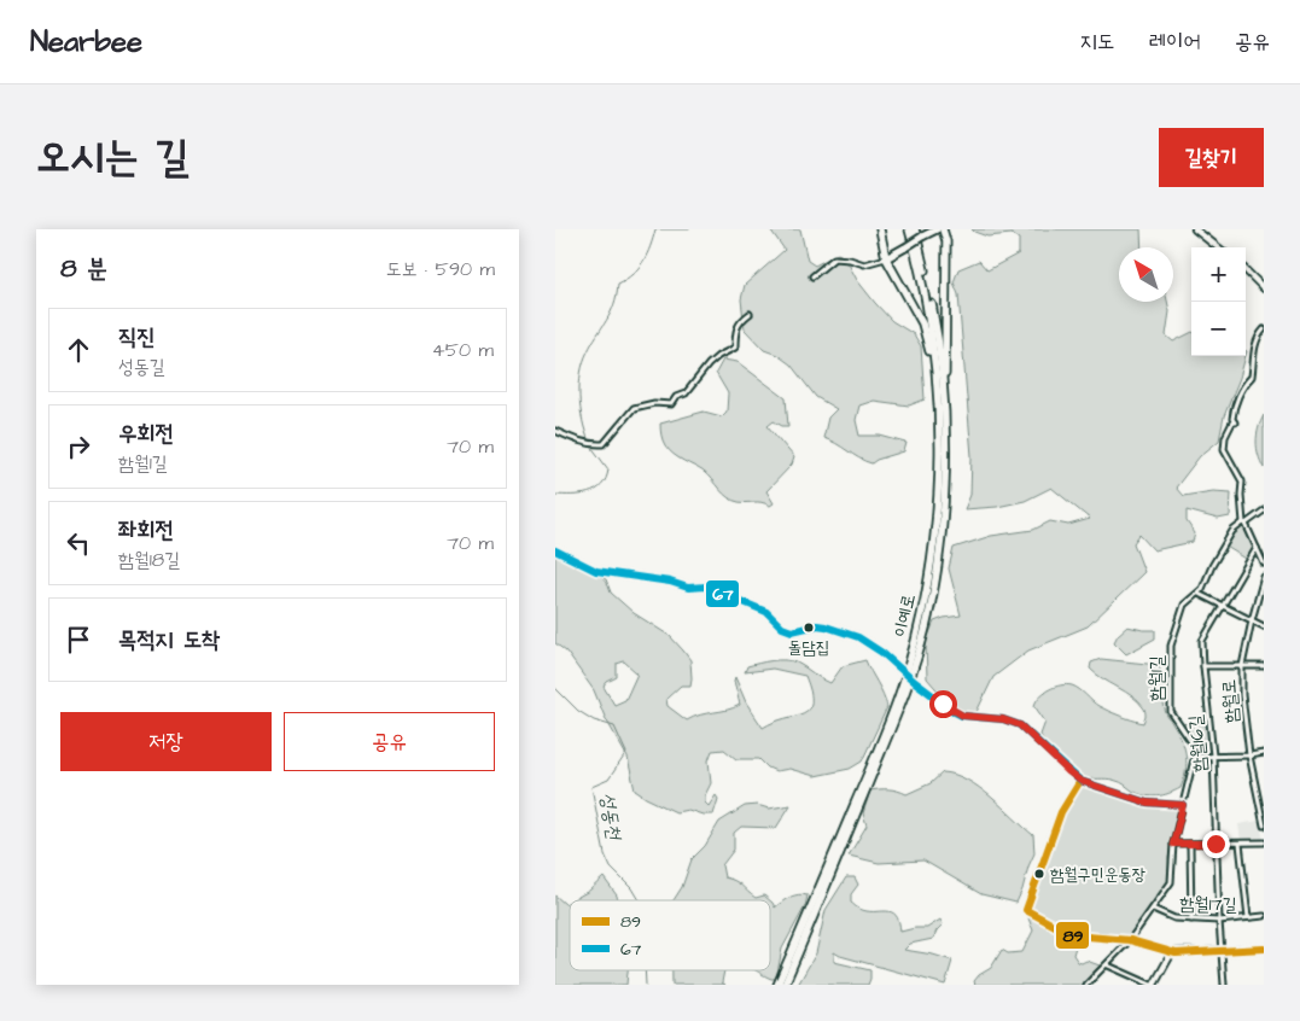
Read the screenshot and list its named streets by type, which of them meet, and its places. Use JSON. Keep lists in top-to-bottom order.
{
  "streets": {
    "highway": ["이예로"],
    "street": [
      "함월1길",
      "함월로",
      "함월16길",
      "함월17길"
    ]
  },
  "crossings": [
    ["함월16길", "함월17길"]
  ],
  "water": ["성동천"],
  "places": ["돌담집", "함월구민운동장"],
  "lines": ["transit line 67", "transit line 89"],
  "legend": ["89", "67"],
  "north": "top left",
  "page": {
    "header": "Nearbee",
    "nav": ["지도", "레이어", "공유"],
    "title": "오시는 길",
    "buttons": [
      "길찾기",
      ["저장", "공유"]
    ],
    "heading": ["8 분", "도보 · 590 m"],
    "map_buttons": ["+", "−"],
    "list": [
      ["직진", "성동길", "450 m"],
      ["우회전", "함월1길", "70 m"],
      ["좌회전", "함월18길", "70 m"],
      "목적지 도착"
    ]
  }
}
